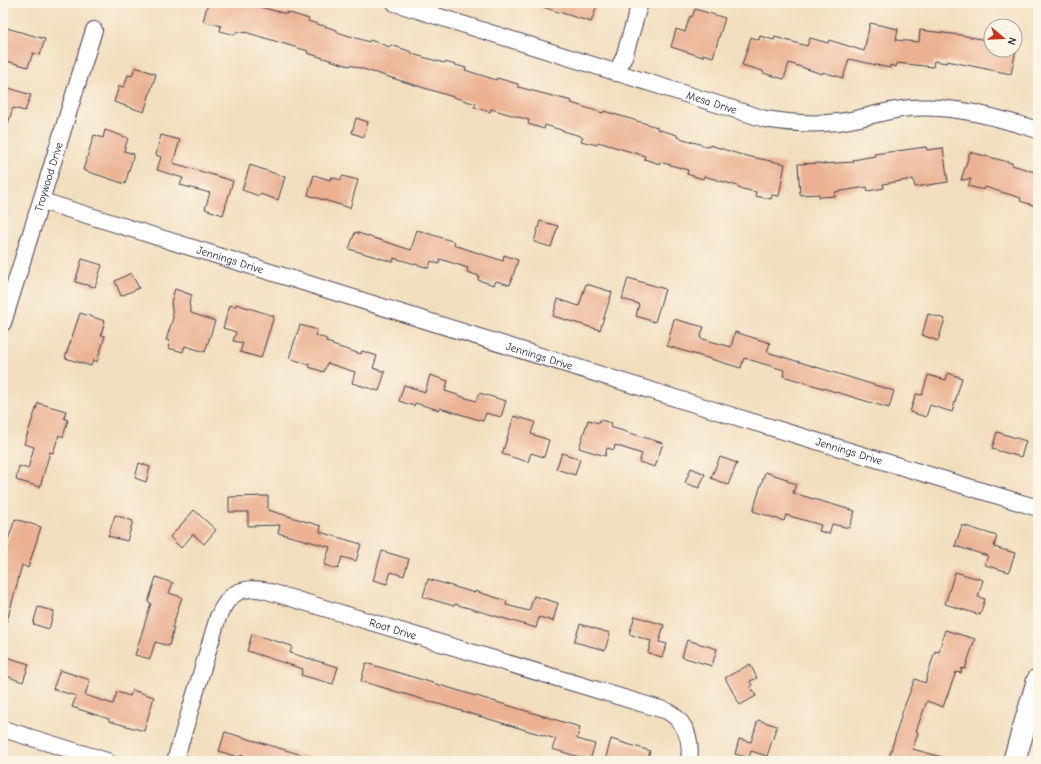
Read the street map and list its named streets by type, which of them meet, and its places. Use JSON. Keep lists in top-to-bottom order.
{
  "streets": {
    "street": [
      "Mesa Drive",
      "Troywood Drive",
      "Jennings Drive",
      "Root Drive"
    ]
  },
  "crossings": [
    ["Troywood Drive", "Jennings Drive"]
  ],
  "north": "right"
}
